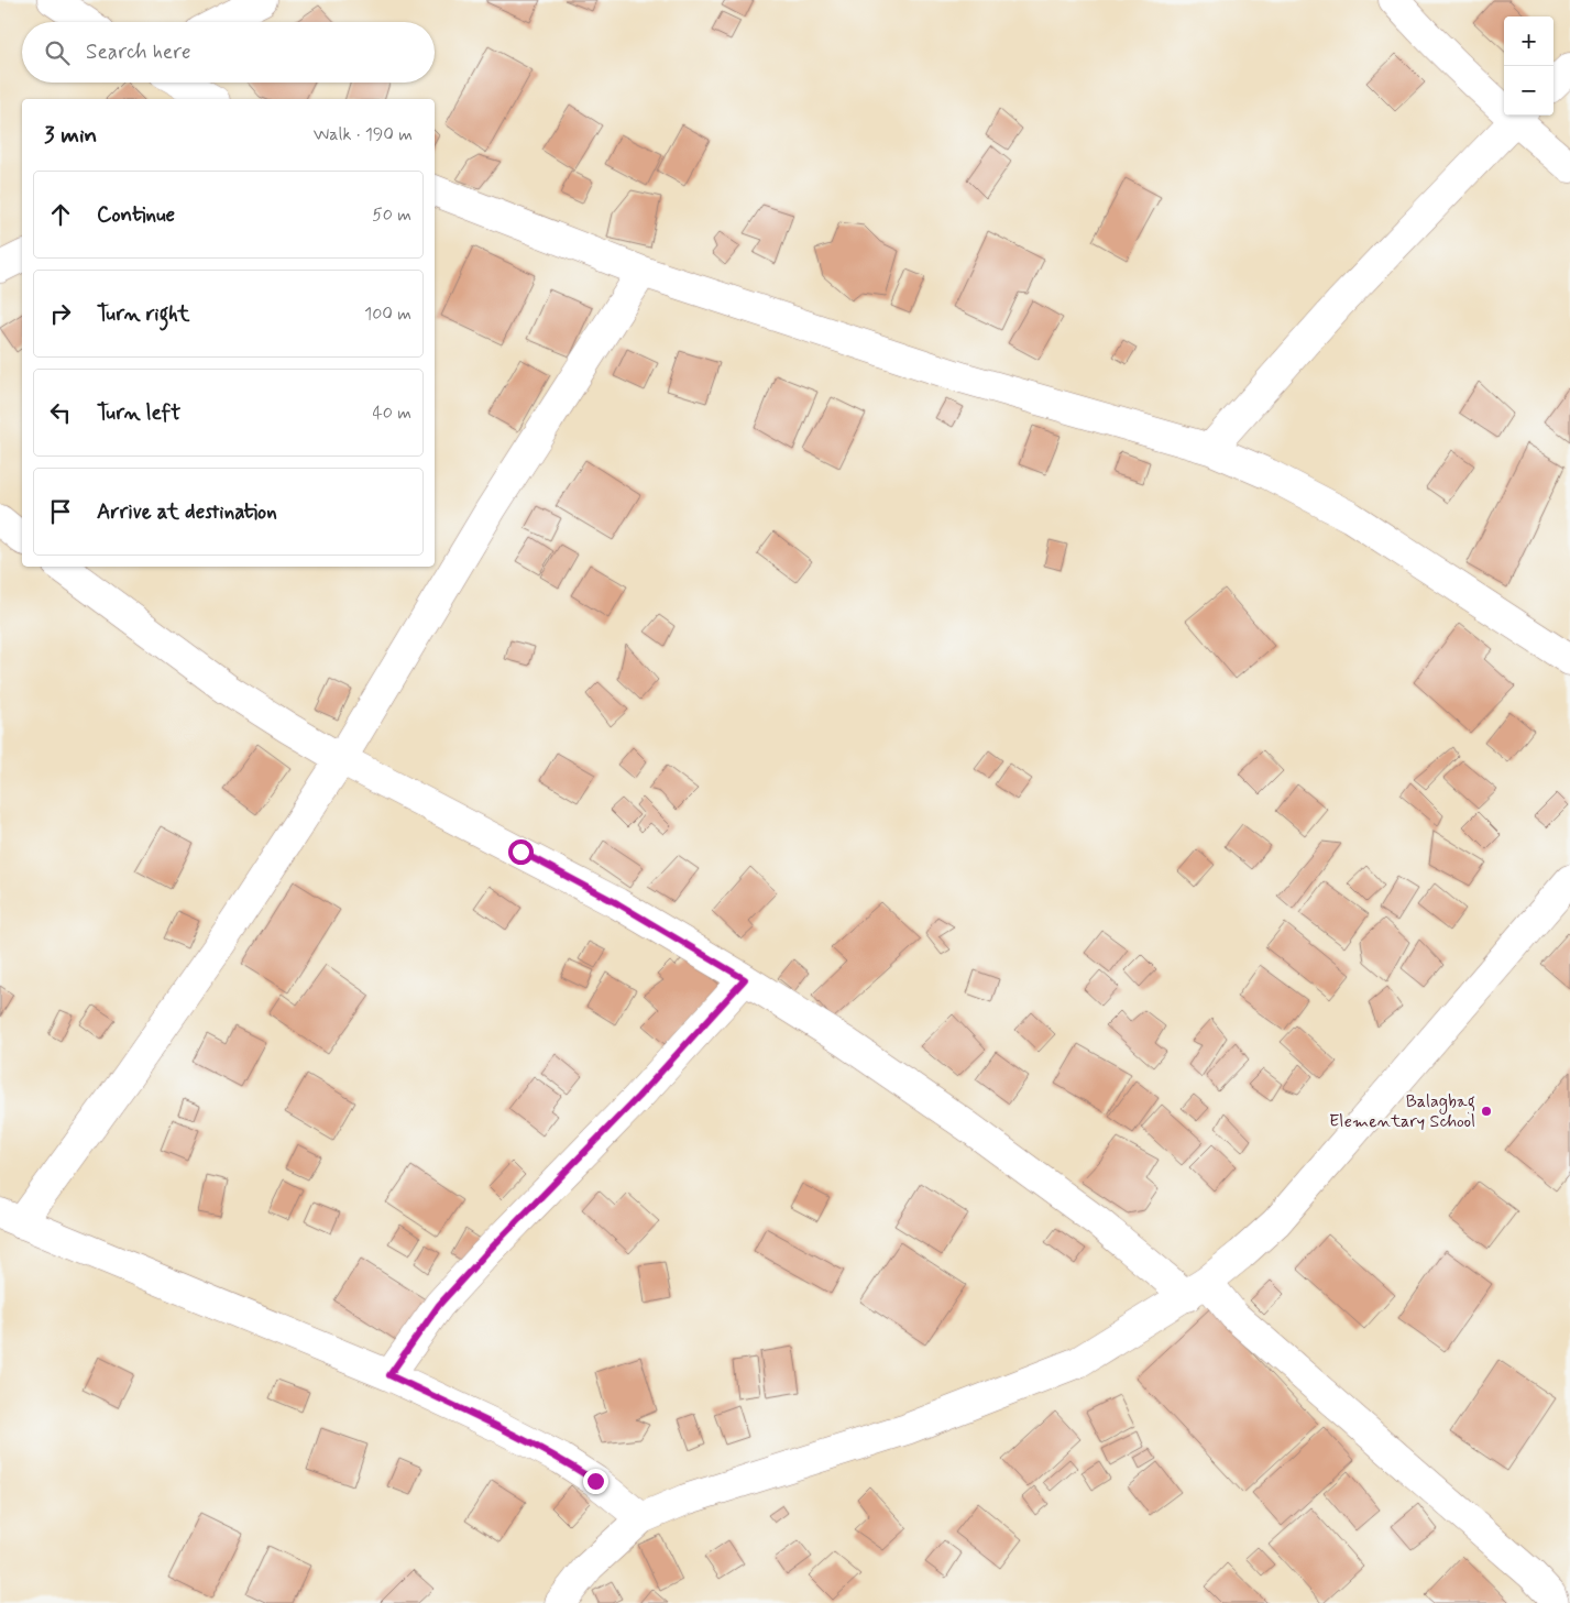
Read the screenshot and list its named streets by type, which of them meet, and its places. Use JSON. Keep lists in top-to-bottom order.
{
  "places": ["Balagbag Elementary School"],
  "page": {
    "map_buttons": ["+", "−"],
    "search": "Search here",
    "heading": ["3 min", "Walk · 190 m"],
    "list": [
      ["Continue", "50 m"],
      ["Turn right", "100 m"],
      ["Turn left", "40 m"],
      "Arrive at destination"
    ]
  }
}
